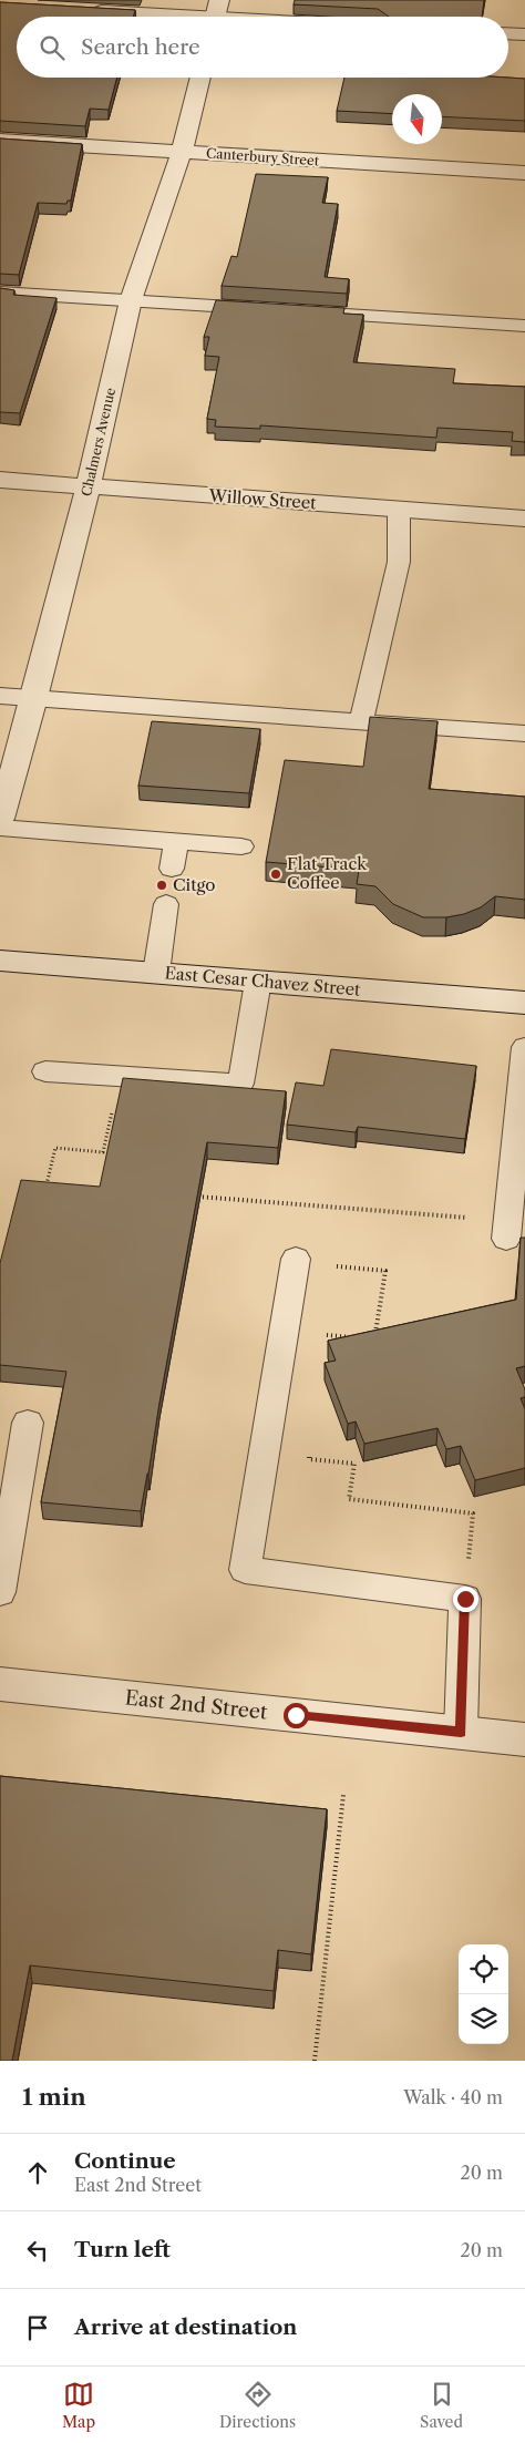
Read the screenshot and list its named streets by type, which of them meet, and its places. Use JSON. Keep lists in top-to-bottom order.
{
  "streets": {
    "street": [
      "Canterbury Street",
      "Chalmers Avenue",
      "Willow Street",
      "East Cesar Chavez Street",
      "East 2nd Street"
    ]
  },
  "crossings": [
    ["Canterbury Street", "Chalmers Avenue"],
    ["Chalmers Avenue", "Willow Street"]
  ],
  "places": ["Flat Track Coffee", "Citgo"],
  "north": "bottom",
  "page": {
    "search": "Search here",
    "heading": ["1 min", "Walk · 40 m"],
    "list": [
      ["Continue", "East 2nd Street", "20 m"],
      ["Turn left", "20 m"],
      "Arrive at destination"
    ],
    "nav": ["Map", "Directions", "Saved"]
  }
}
